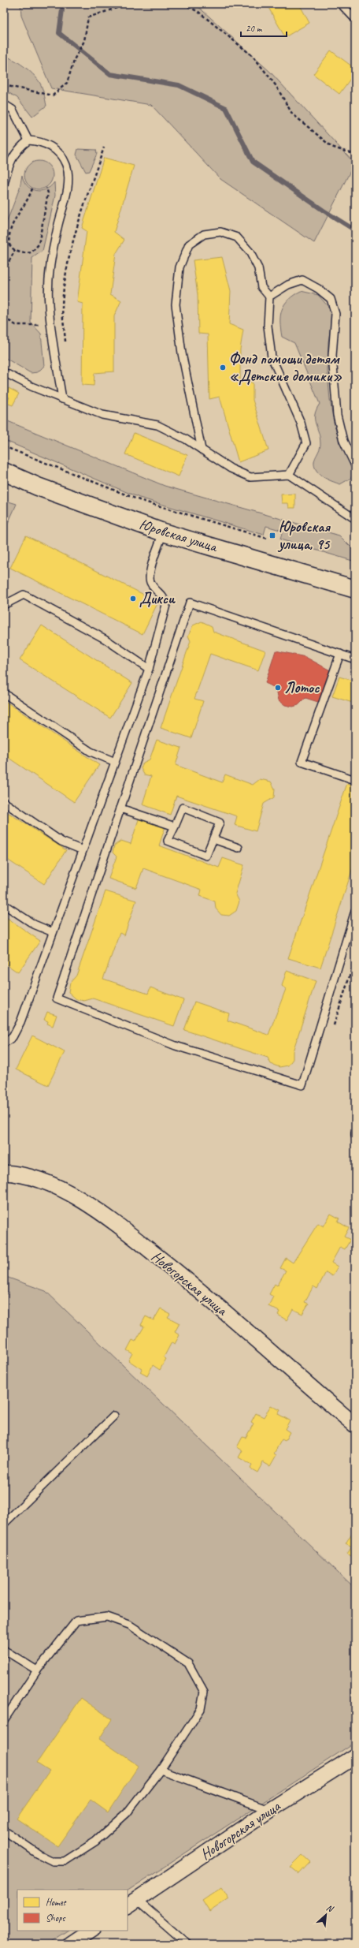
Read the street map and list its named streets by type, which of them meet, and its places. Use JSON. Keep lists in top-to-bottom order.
{
  "streets": {
    "street": ["Юровская улица", "Новогорская улица"]
  },
  "places": {
    "other": ["Фонд помощи детям «Детские домики»", "Дикси", "Лотос"],
    "transit": ["Юровская улица, 95"]
  },
  "legend": ["Homes", "Shops"],
  "scale_bar": "20 m",
  "north": "top right"
}
